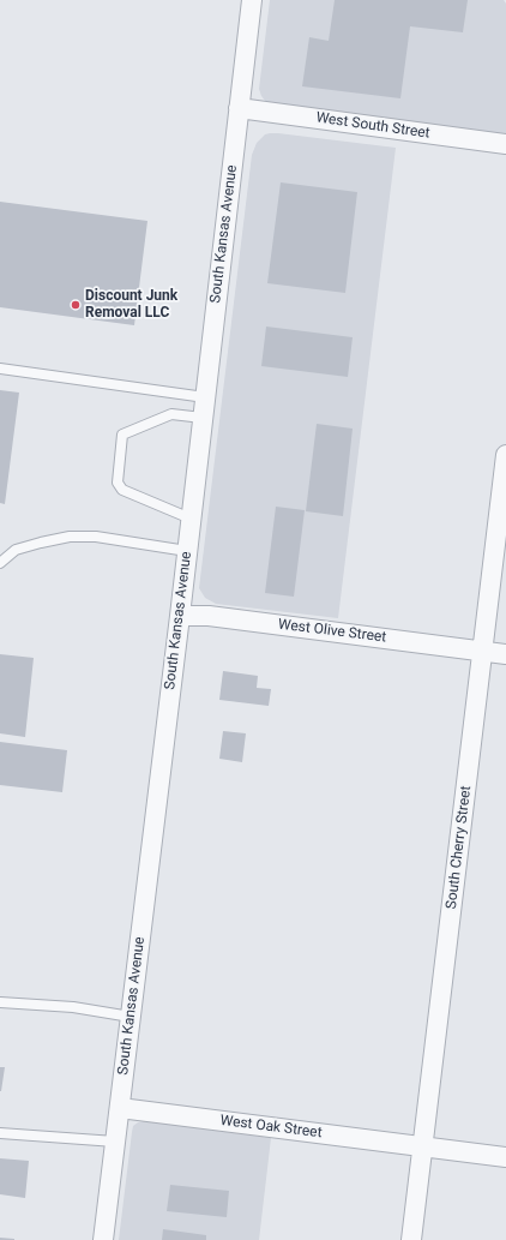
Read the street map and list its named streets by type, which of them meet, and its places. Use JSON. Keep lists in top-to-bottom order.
{
  "streets": {
    "street": [
      "West South Street",
      "South Kansas Avenue",
      "West Olive Street",
      "South Cherry Street",
      "West Oak Street"
    ]
  },
  "crossings": [
    ["West South Street", "South Kansas Avenue"],
    ["South Kansas Avenue", "West Olive Street"],
    ["South Kansas Avenue", "West Oak Street"],
    ["West Olive Street", "South Cherry Street"],
    ["South Cherry Street", "West Oak Street"]
  ],
  "places": ["Discount Junk Removal LLC"]
}
